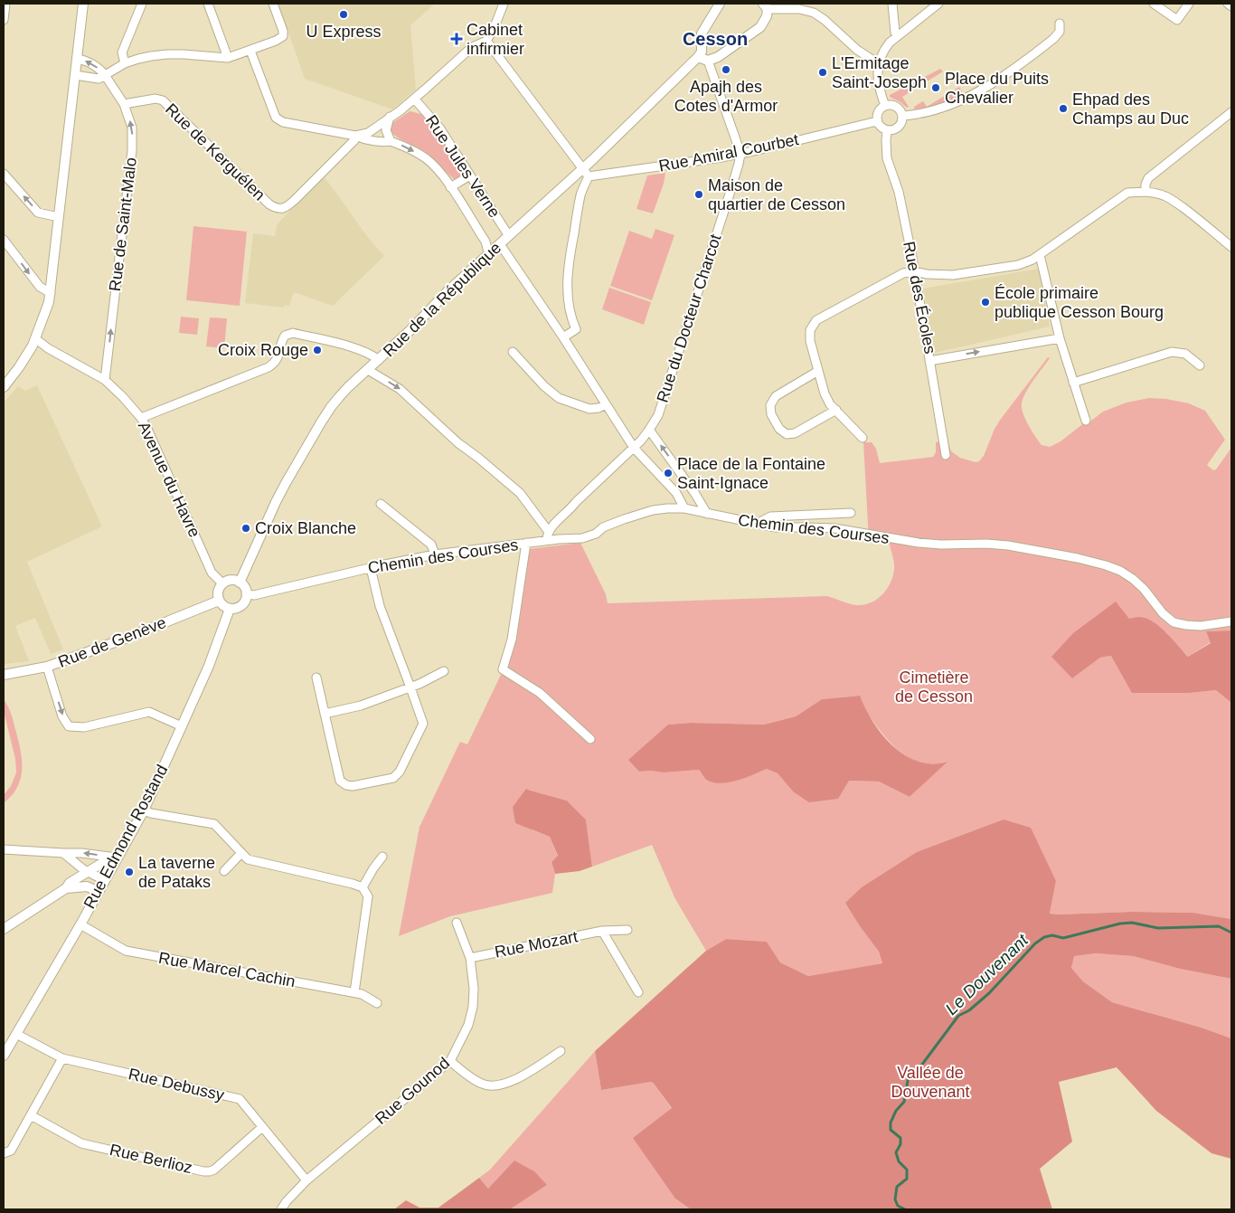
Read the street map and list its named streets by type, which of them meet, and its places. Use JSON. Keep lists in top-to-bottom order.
{
  "streets": {
    "street": [
      "Rue de Kerguélen",
      "Rue Amiral Courbet",
      "Rue Jules Verne",
      "Rue de Saint-Malo",
      "Rue des Écoles",
      "Rue de la République",
      "Rue du Docteur Charcot",
      "Avenue du Havre",
      "Chemin des Courses",
      "Rue de Genève",
      "Rue Edmond Rostand",
      "Rue Mozart",
      "Rue Marcel Cachin",
      "Rue Debussy",
      "Rue Gounod",
      "Rue Berlioz"
    ]
  },
  "crossings": [
    ["Rue de Kerguélen", "Rue Jules Verne"],
    ["Rue de Kerguélen", "Rue de Saint-Malo"],
    ["Rue Amiral Courbet", "Rue des Écoles"],
    ["Rue Amiral Courbet", "Rue du Docteur Charcot"],
    ["Rue Jules Verne", "Rue de la République"],
    ["Rue de Saint-Malo", "Avenue du Havre"],
    ["Rue de la République", "Avenue du Havre"],
    ["Rue de la République", "Chemin des Courses"],
    ["Rue de la République", "Rue de Genève"],
    ["Rue de la République", "Rue Edmond Rostand"],
    ["Rue du Docteur Charcot", "Chemin des Courses"],
    ["Avenue du Havre", "Chemin des Courses"],
    ["Avenue du Havre", "Rue de Genève"],
    ["Avenue du Havre", "Rue Edmond Rostand"],
    ["Chemin des Courses", "Rue de Genève"],
    ["Chemin des Courses", "Rue Edmond Rostand"],
    ["Rue de Genève", "Rue Edmond Rostand"],
    ["Rue Edmond Rostand", "Rue Marcel Cachin"],
    ["Rue Edmond Rostand", "Rue Debussy"],
    ["Rue Mozart", "Rue Gounod"],
    ["Rue Debussy", "Rue Gounod"],
    ["Rue Debussy", "Rue Berlioz"]
  ],
  "one_way": ["Rue des Écoles"],
  "districts": ["Cesson"],
  "water": ["Le Douvenant"],
  "parks": ["Cimetière de Cesson", "Vallée de Douvenant"],
  "places": {
    "other": [
      "U Express",
      "Apajh des Cotes d'Armor",
      "L'Ermitage Saint-Joseph",
      "Place du Puits Chevalier",
      "Ehpad des Champs au Duc",
      "Maison de quartier de Cesson",
      "École primaire publique Cesson Bourg",
      "Croix Rouge",
      "Place de la Fontaine Saint-Ignace",
      "Croix Blanche",
      "La taverne de Pataks"
    ],
    "health": ["Cabinet infirmier"]
  }
}
